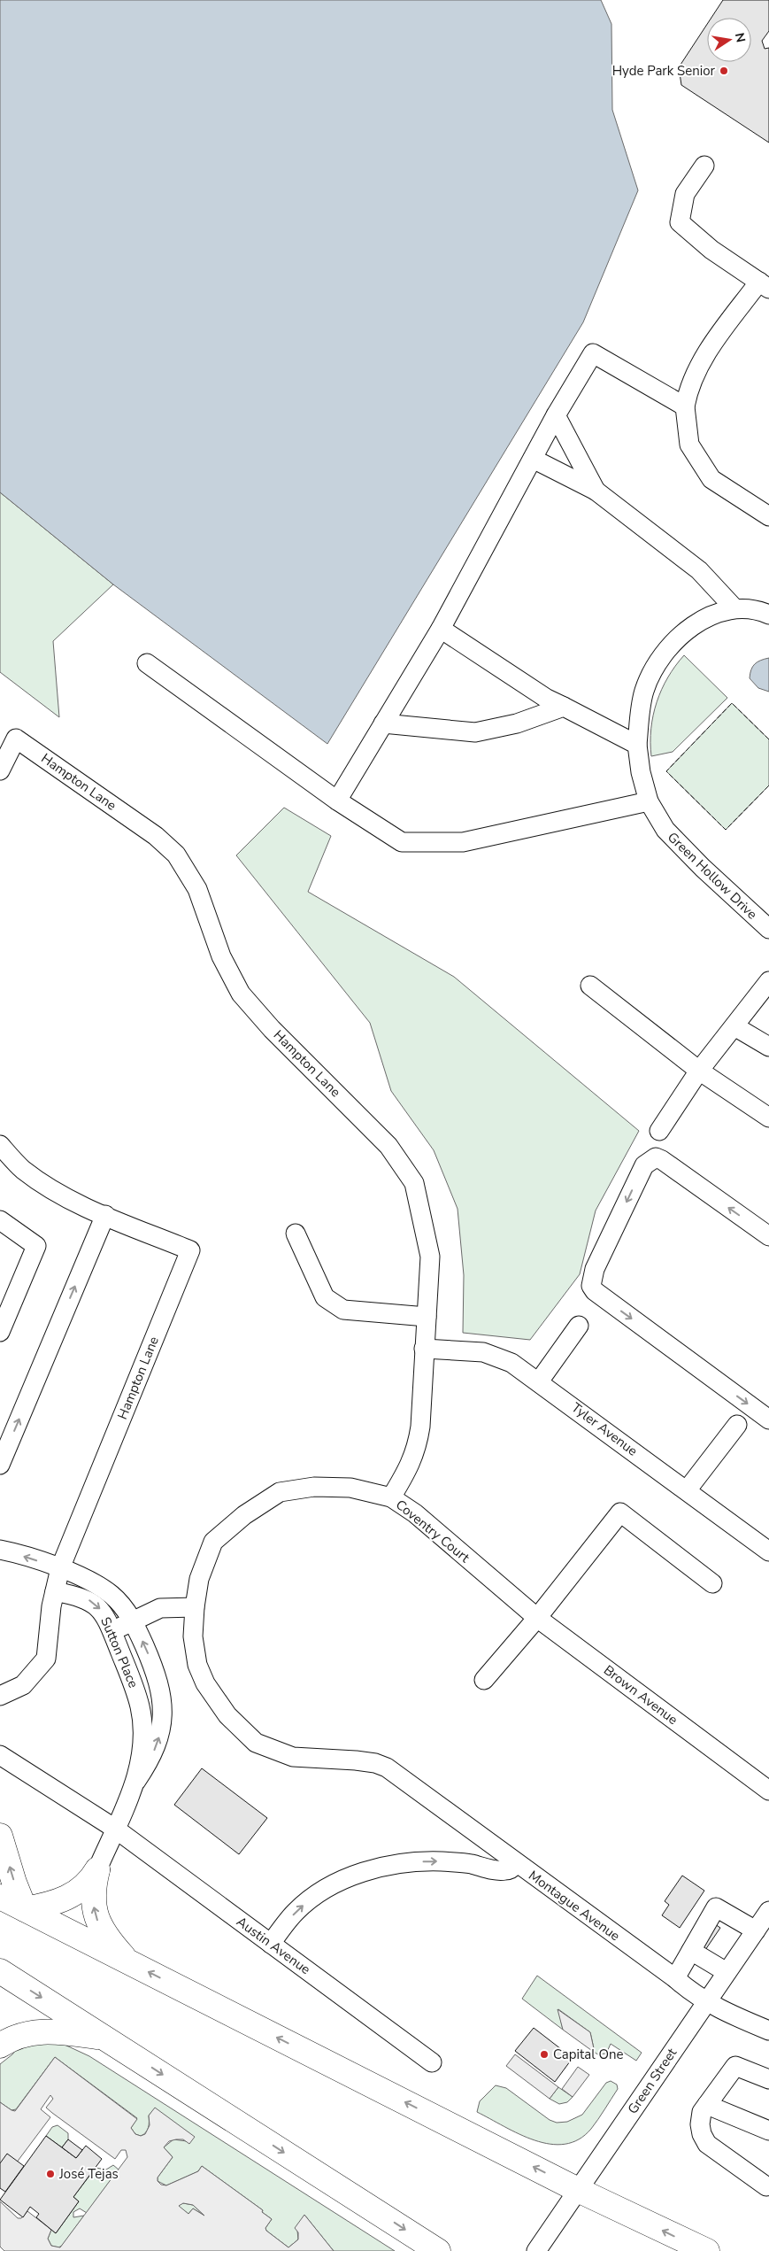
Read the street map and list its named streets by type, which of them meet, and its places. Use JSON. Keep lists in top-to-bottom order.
{
  "streets": {
    "street": [
      "Hampton Lane",
      "Green Hollow Drive",
      "Tyler Avenue",
      "Coventry Court",
      "Sutton Place",
      "Brown Avenue",
      "Montague Avenue",
      "Austin Avenue",
      "Green Street"
    ]
  },
  "crossings": [
    ["Hampton Lane", "Tyler Avenue"],
    ["Hampton Lane", "Coventry Court"],
    ["Hampton Lane", "Sutton Place"],
    ["Coventry Court", "Brown Avenue"],
    ["Coventry Court", "Montague Avenue"],
    ["Sutton Place", "Austin Avenue"],
    ["Montague Avenue", "Green Street"]
  ],
  "places": ["Hyde Park Senior", "Capital One", "José Tejas"],
  "north": "right"
}
